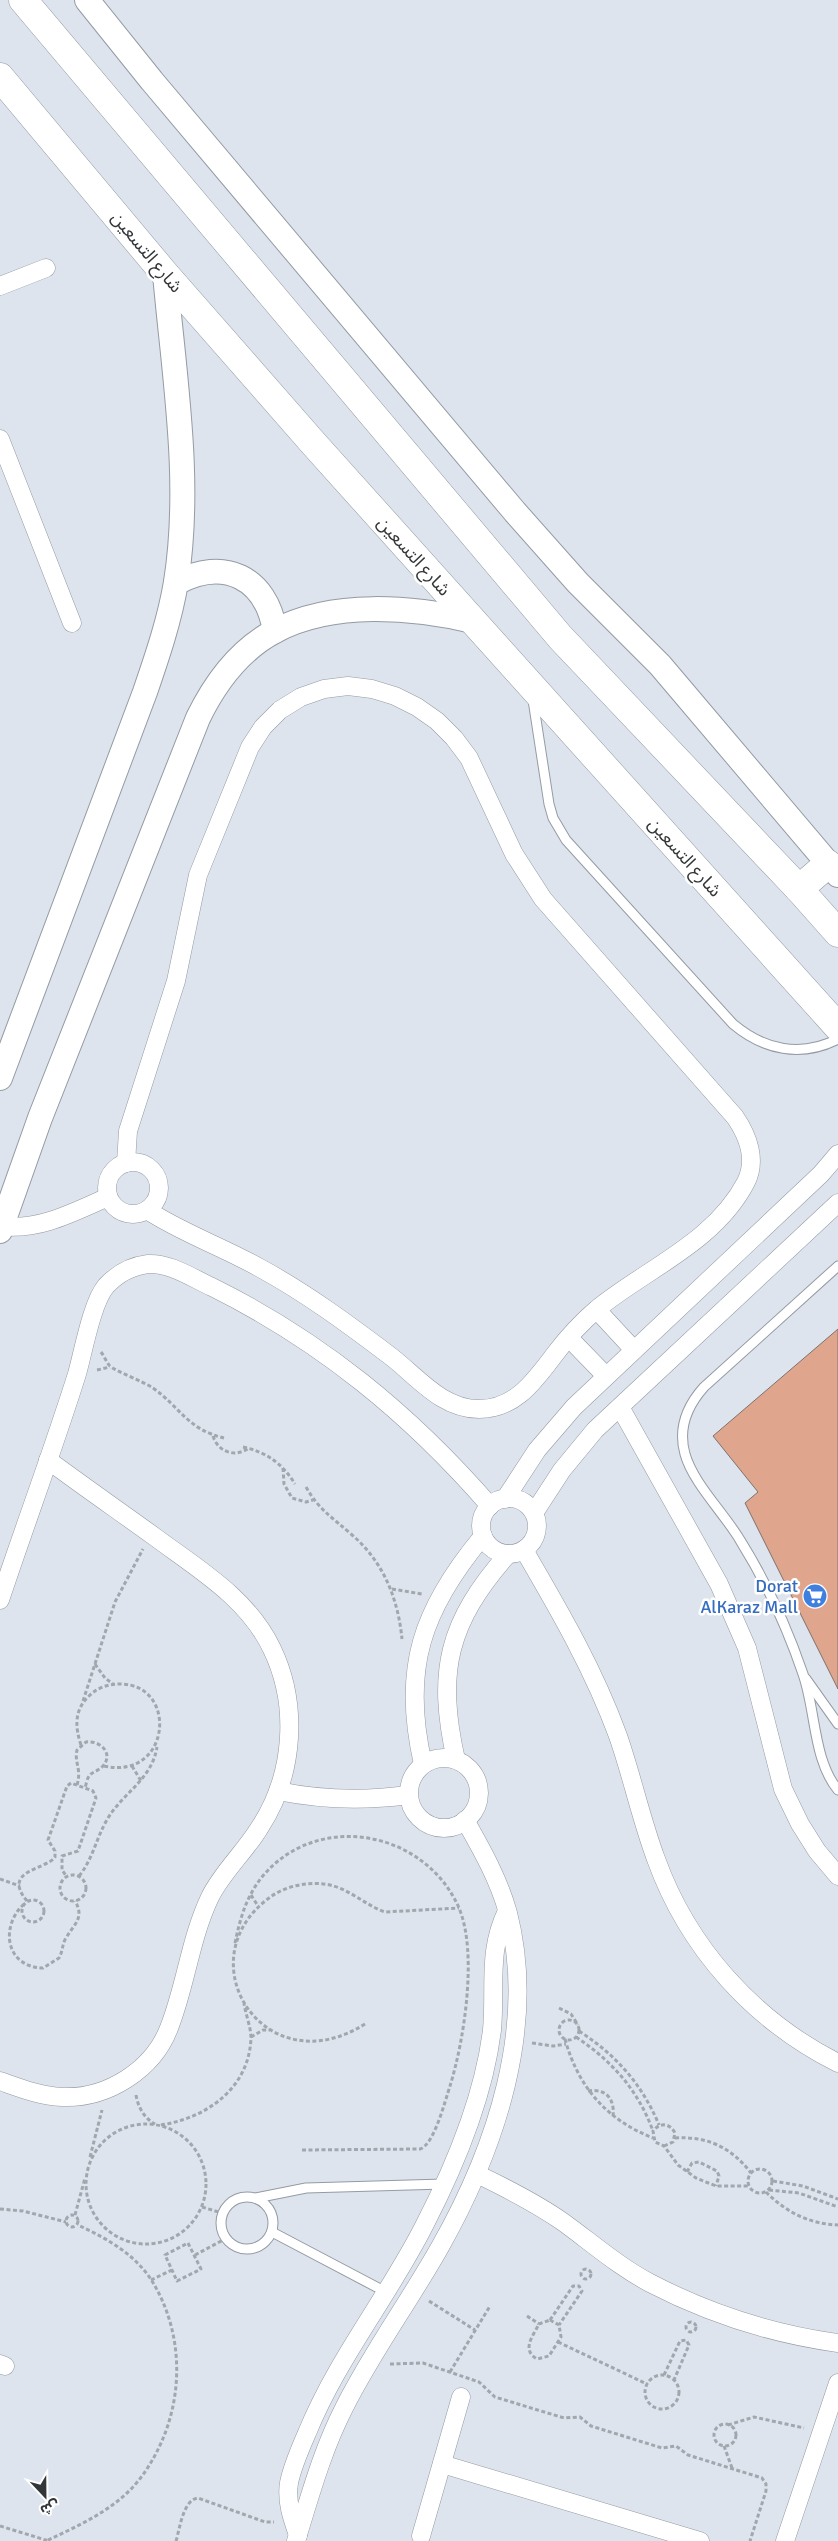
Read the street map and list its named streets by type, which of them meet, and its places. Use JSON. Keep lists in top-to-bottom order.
{
  "streets": {
    "main road": ["شارع التسعين"]
  },
  "places": {
    "supermarket": ["Dorat AlKaraz Mall"]
  },
  "north": "bottom"
}
